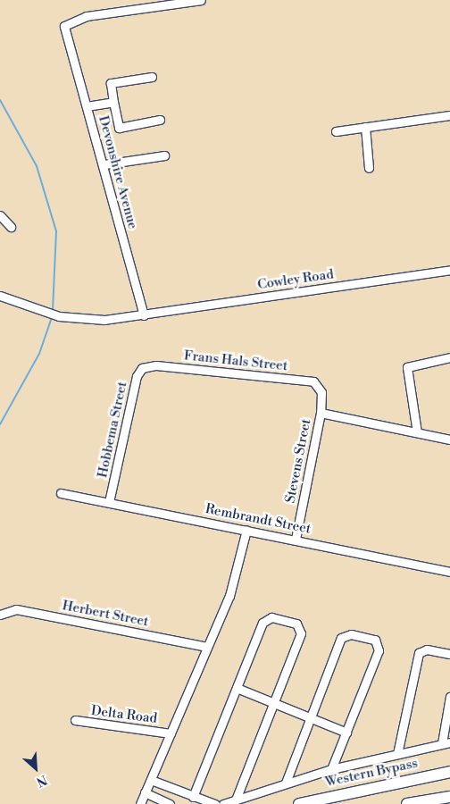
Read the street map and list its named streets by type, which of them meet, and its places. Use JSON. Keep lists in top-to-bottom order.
{
  "streets": {
    "highway": ["Western Bypass"],
    "street": [
      "Devonshire Avenue",
      "Cowley Road",
      "Frans Hals Street",
      "Hobbema Street",
      "Stevens Street",
      "Rembrandt Street",
      "Herbert Street",
      "Delta Road"
    ]
  },
  "crossings": [
    ["Devonshire Avenue", "Cowley Road"],
    ["Frans Hals Street", "Hobbema Street"],
    ["Frans Hals Street", "Stevens Street"],
    ["Hobbema Street", "Rembrandt Street"],
    ["Stevens Street", "Rembrandt Street"]
  ],
  "north": "bottom right"
}
